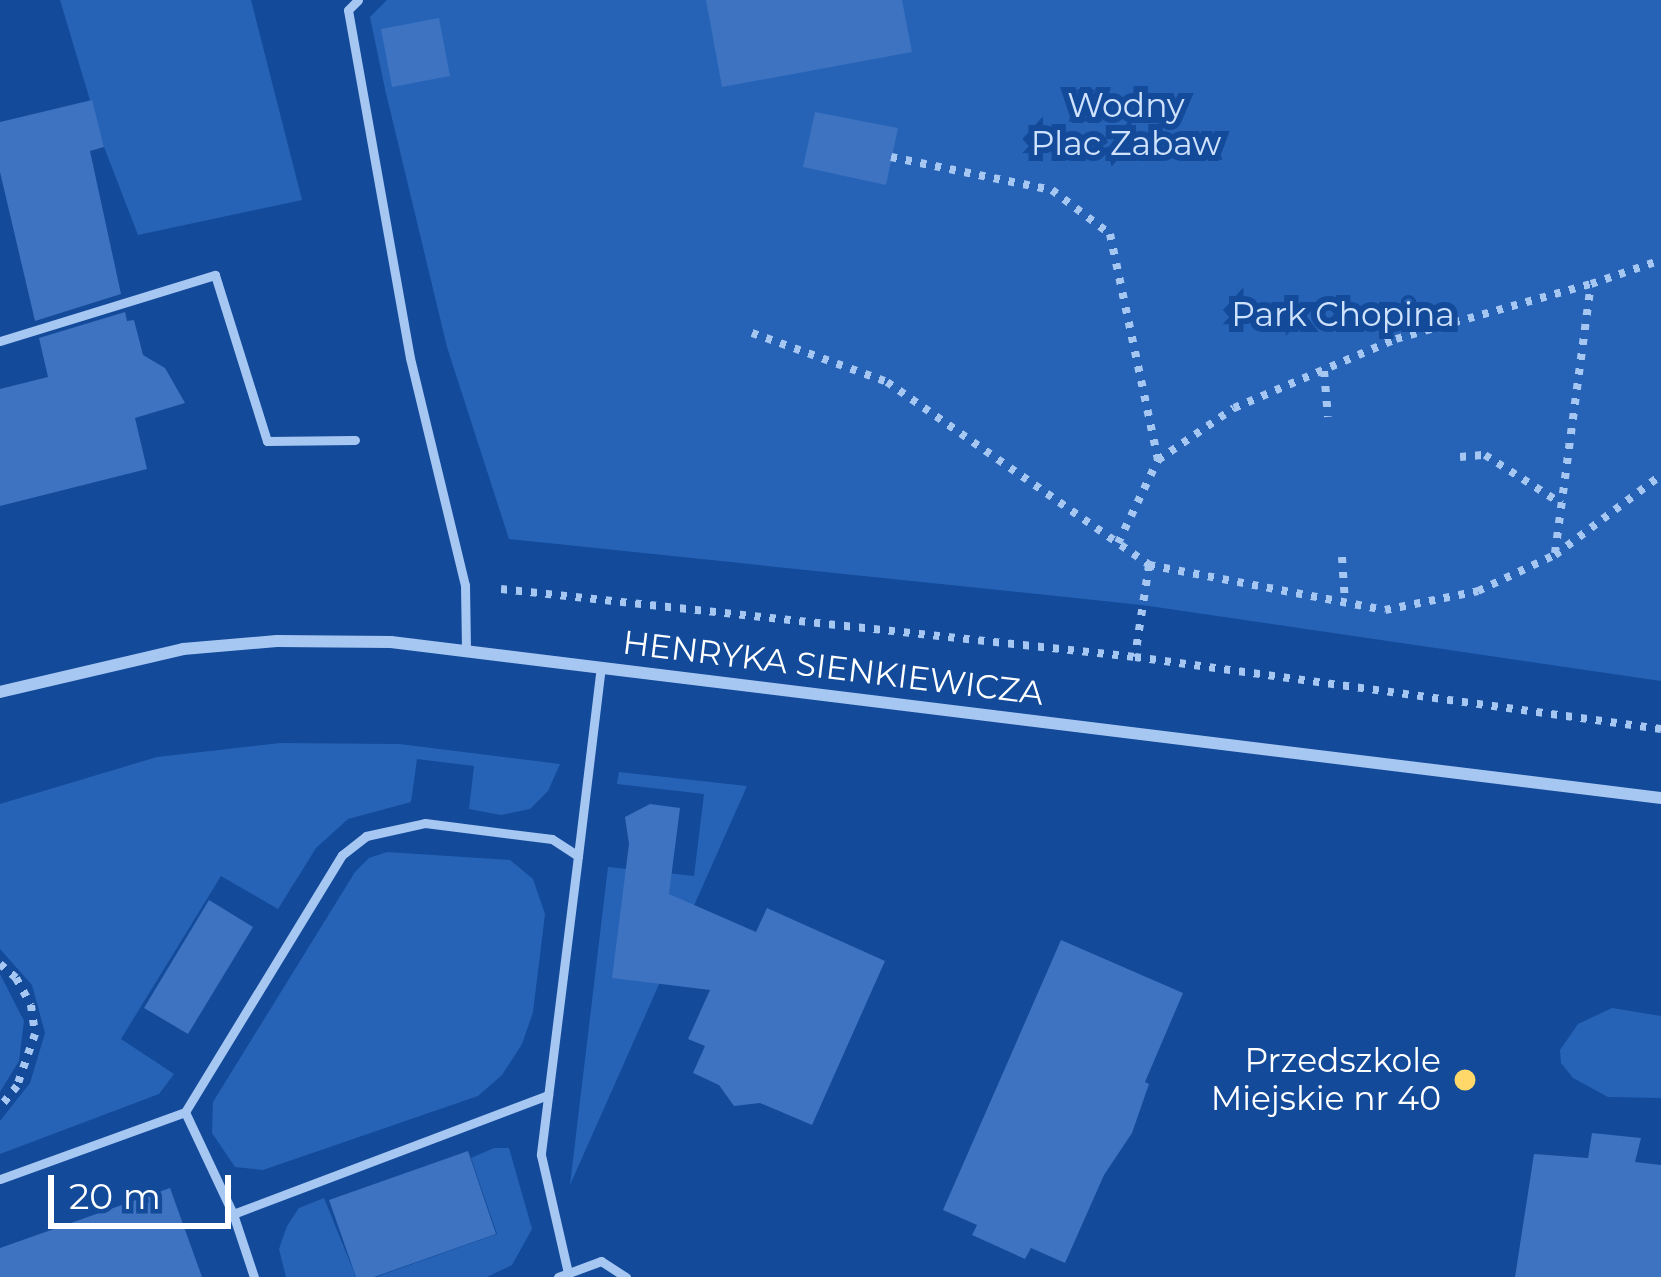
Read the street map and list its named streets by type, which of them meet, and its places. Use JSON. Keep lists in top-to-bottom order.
{
  "streets": {
    "street": ["HENRYKA SIENKIEWICZA"]
  },
  "parks": ["Wodny Plac Zabaw", "Park Chopina"],
  "places": ["Przedszkole Miejskie nr 40"],
  "scale_bar": "20 m"
}
